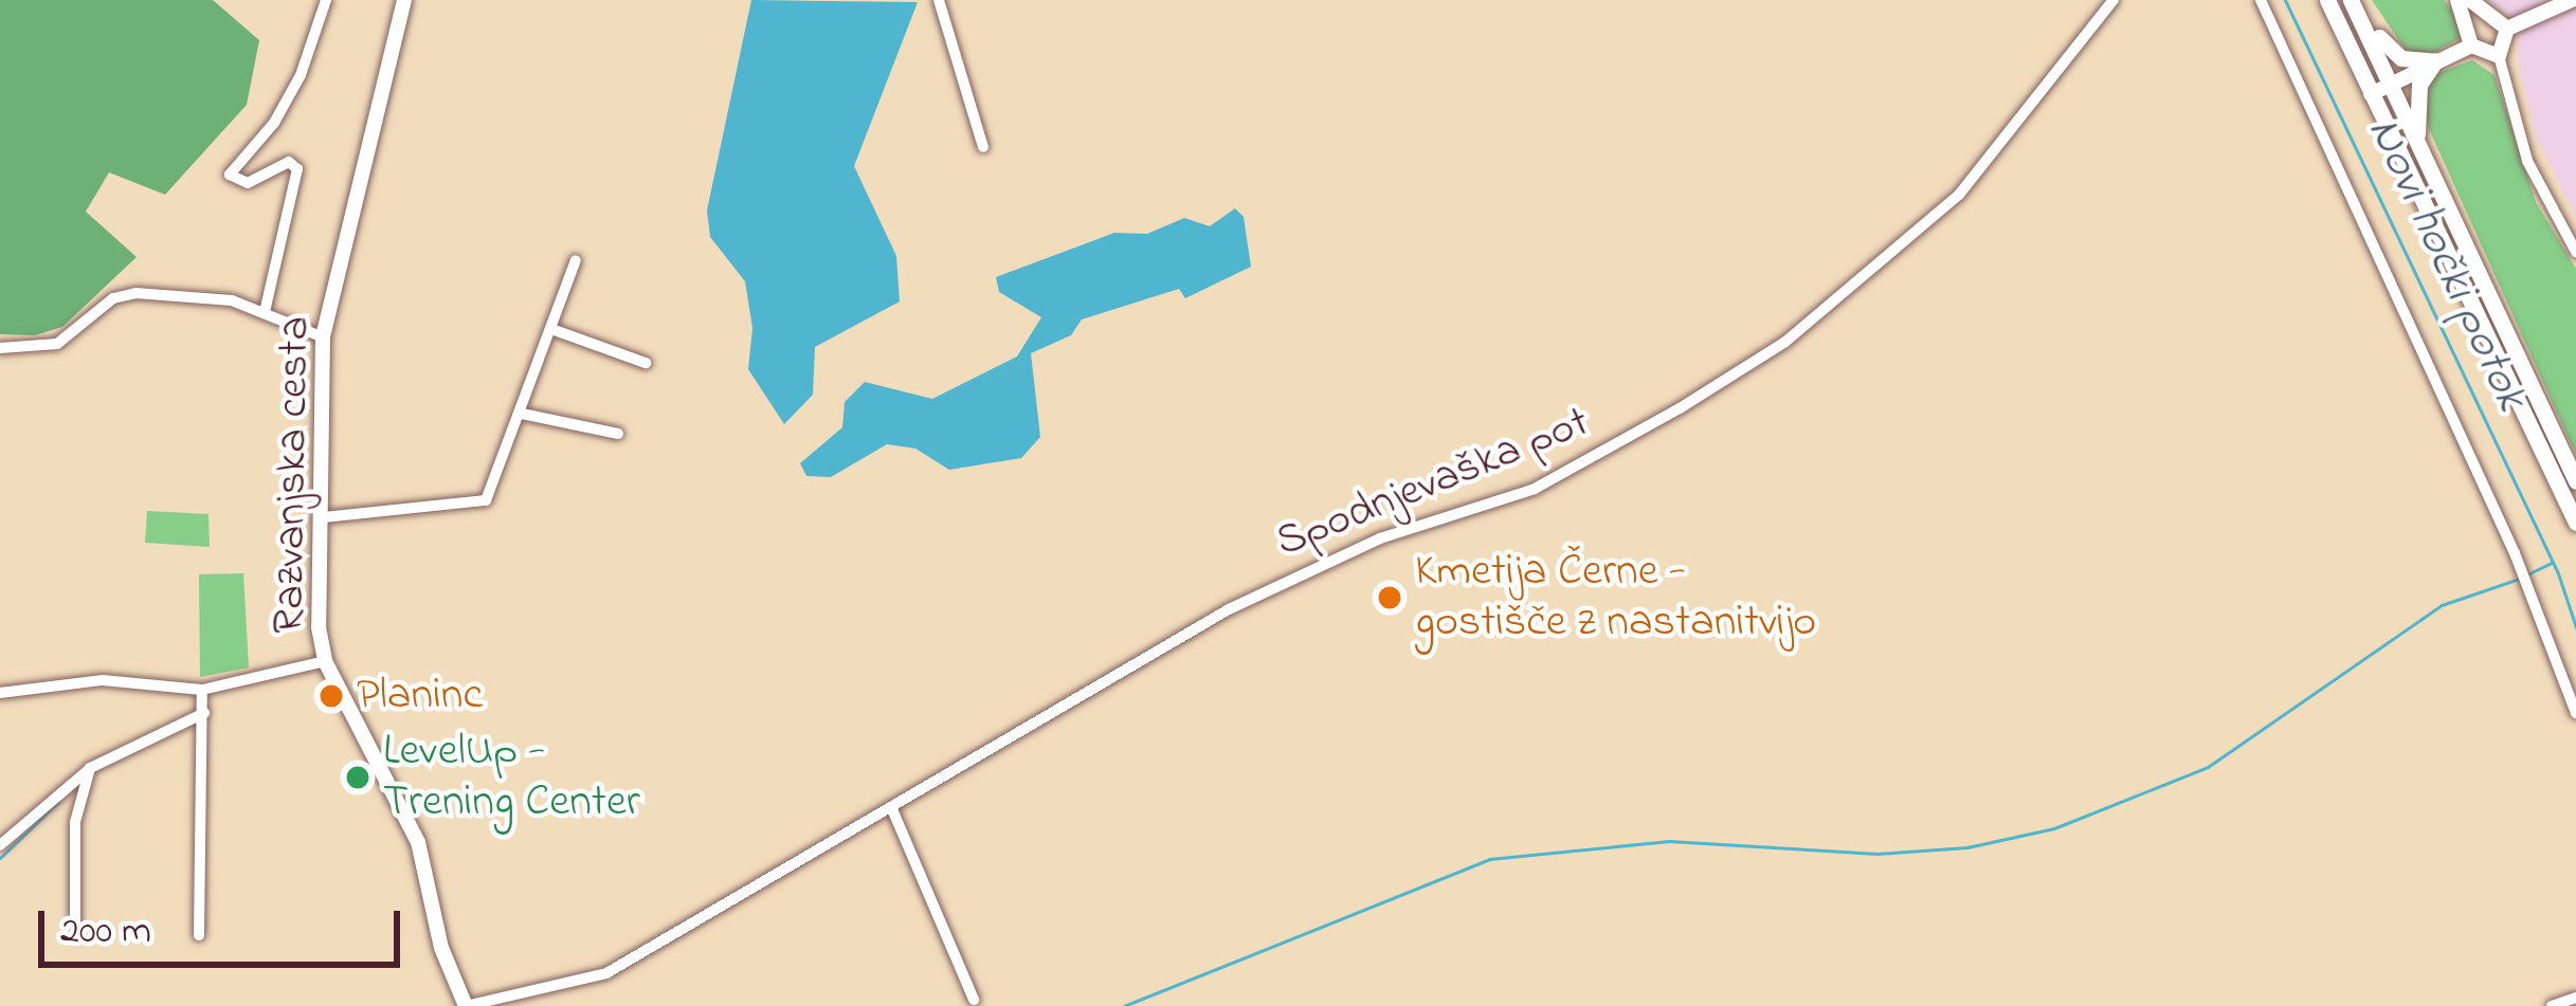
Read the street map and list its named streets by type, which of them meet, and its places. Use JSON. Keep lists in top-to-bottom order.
{
  "streets": {
    "street": ["Razvanjska cesta", "Spodnjevaška pot"]
  },
  "crossings": [
    ["Razvanjska cesta", "Spodnjevaška pot"]
  ],
  "water": ["Novi hočki potok"],
  "places": ["Kmetija Černe - gostišče z nastanitvijo", "Planinc", "LevelUp - Trening Center"],
  "scale_bar": "200 m"
}
